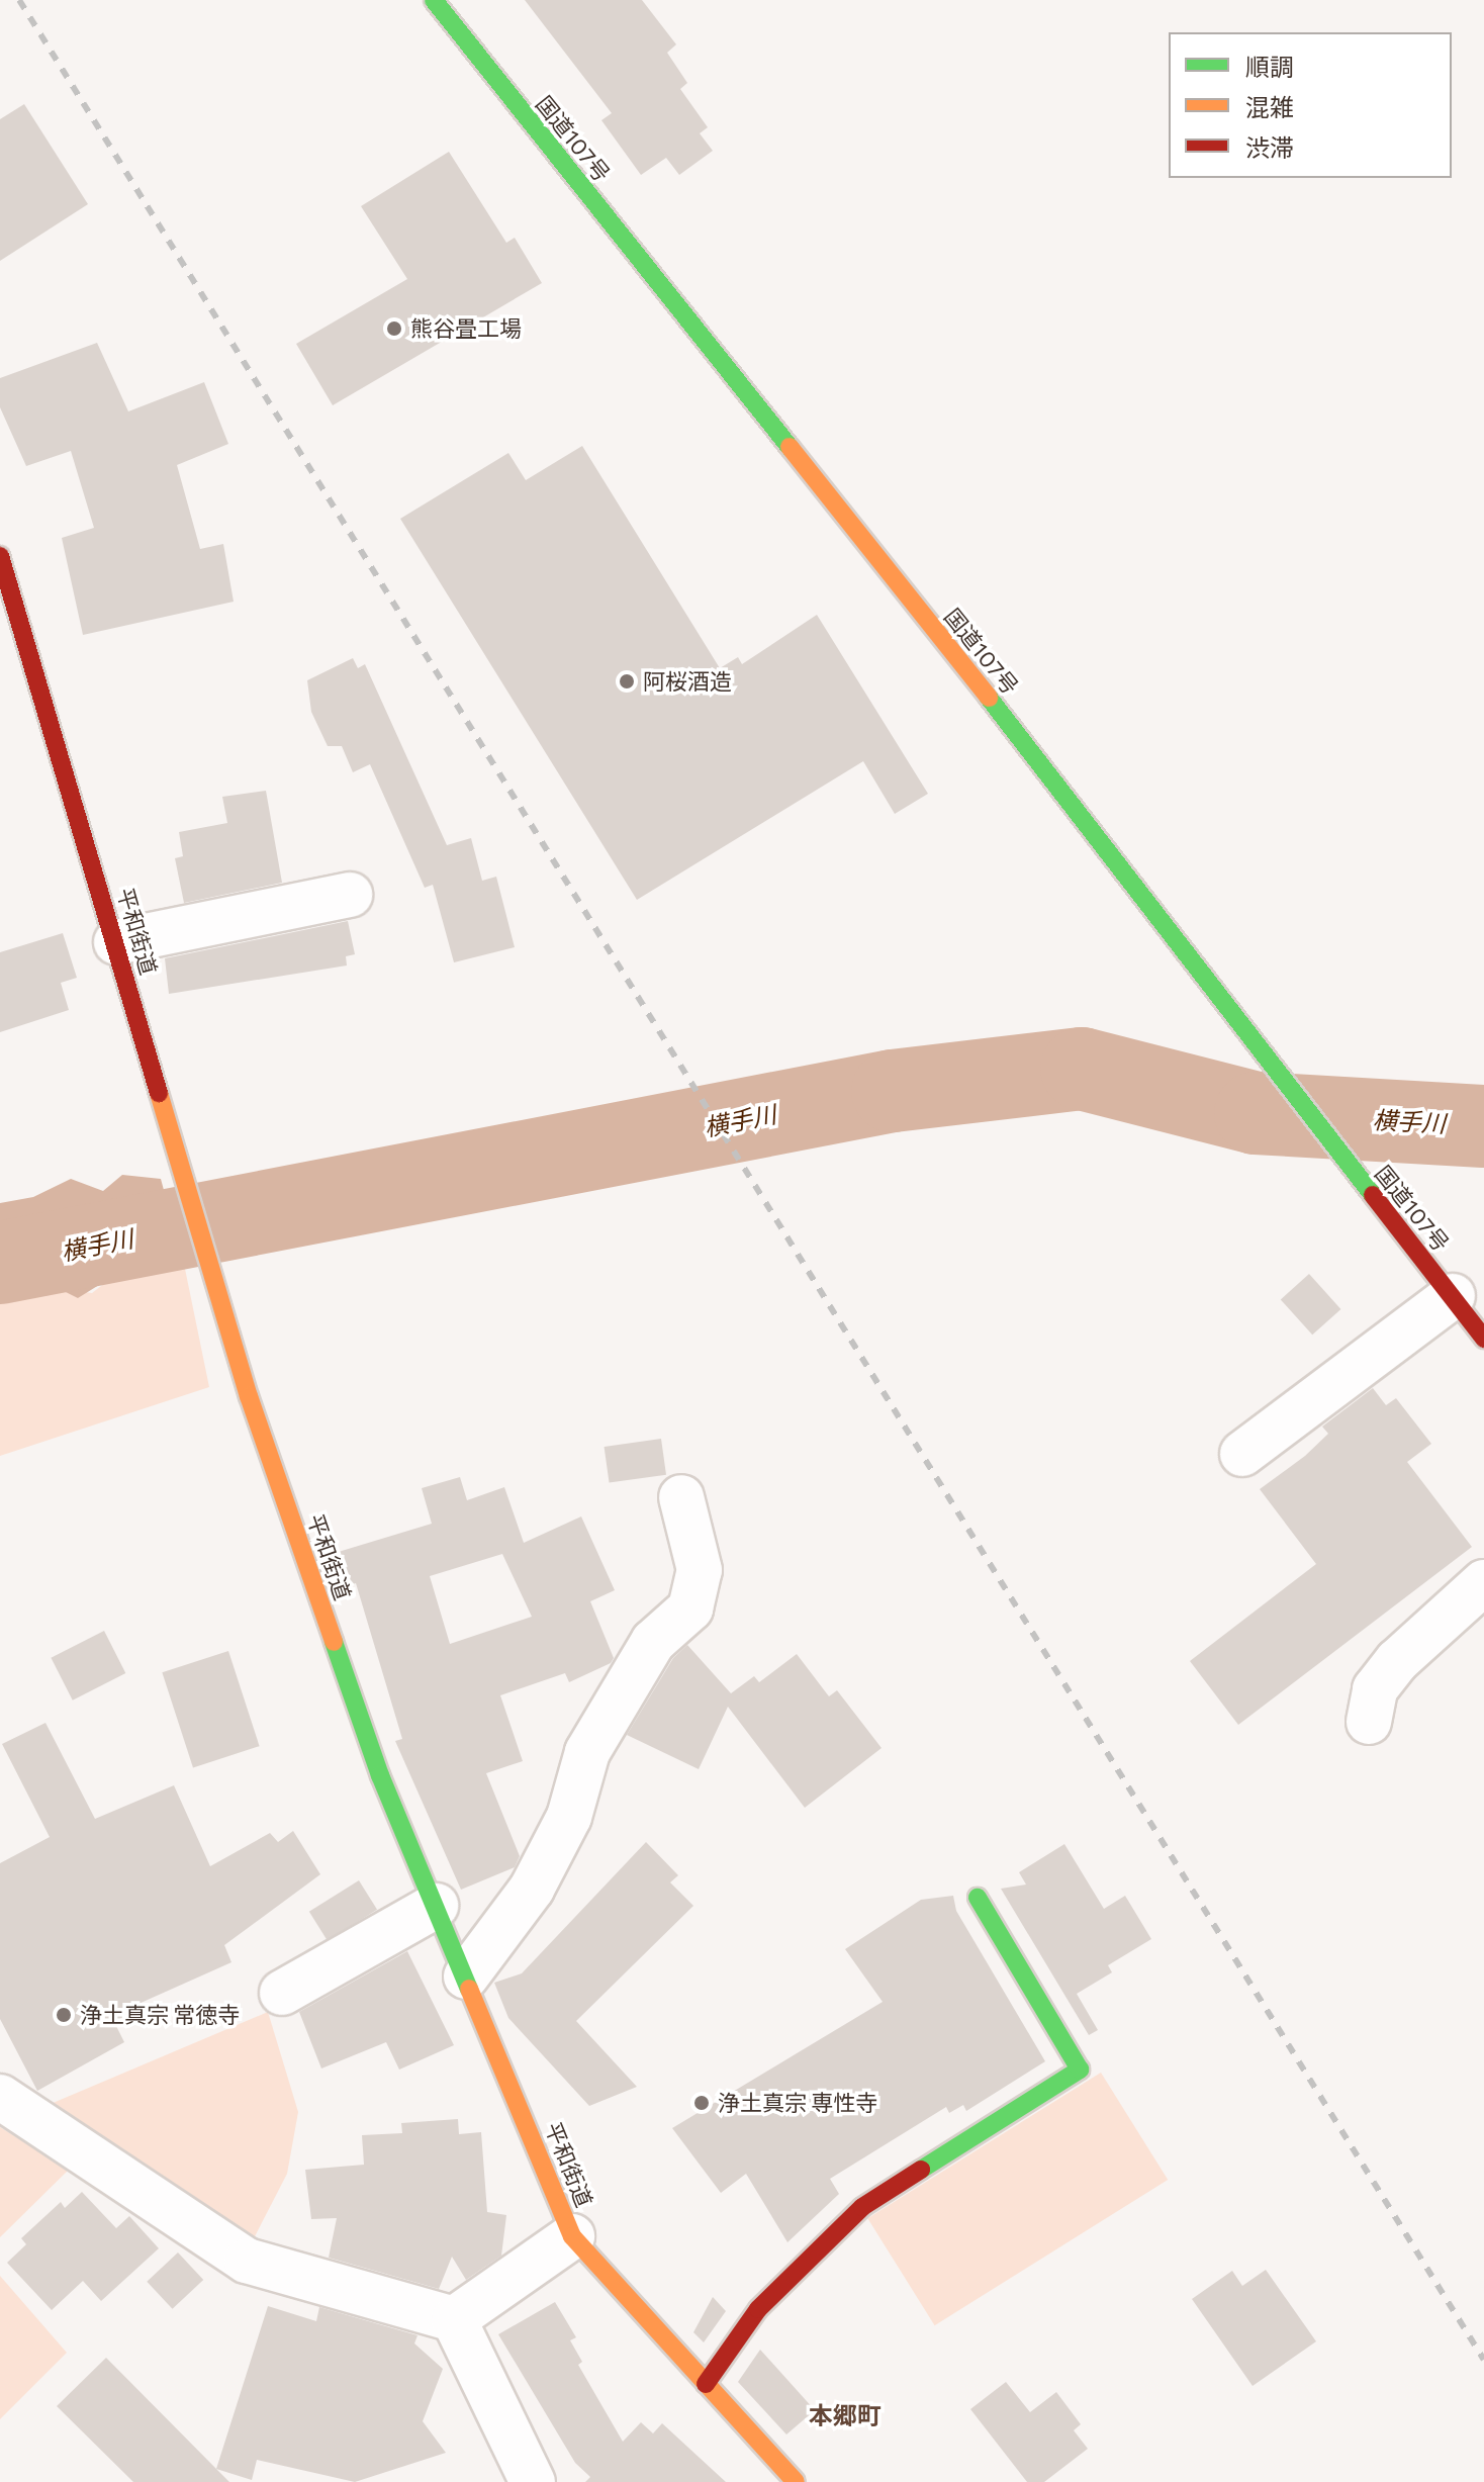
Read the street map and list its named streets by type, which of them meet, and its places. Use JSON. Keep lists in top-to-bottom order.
{
  "streets": {
    "main road": ["国道107号", "平和街道"]
  },
  "districts": ["本郷町"],
  "water": ["横手川"],
  "places": [
    "熊谷畳工場",
    "阿桜酒造",
    "浄土真宗 常徳寺",
    "浄土真宗 専性寺"
  ],
  "legend": ["順調", "混雑", "渋滞"]
}
